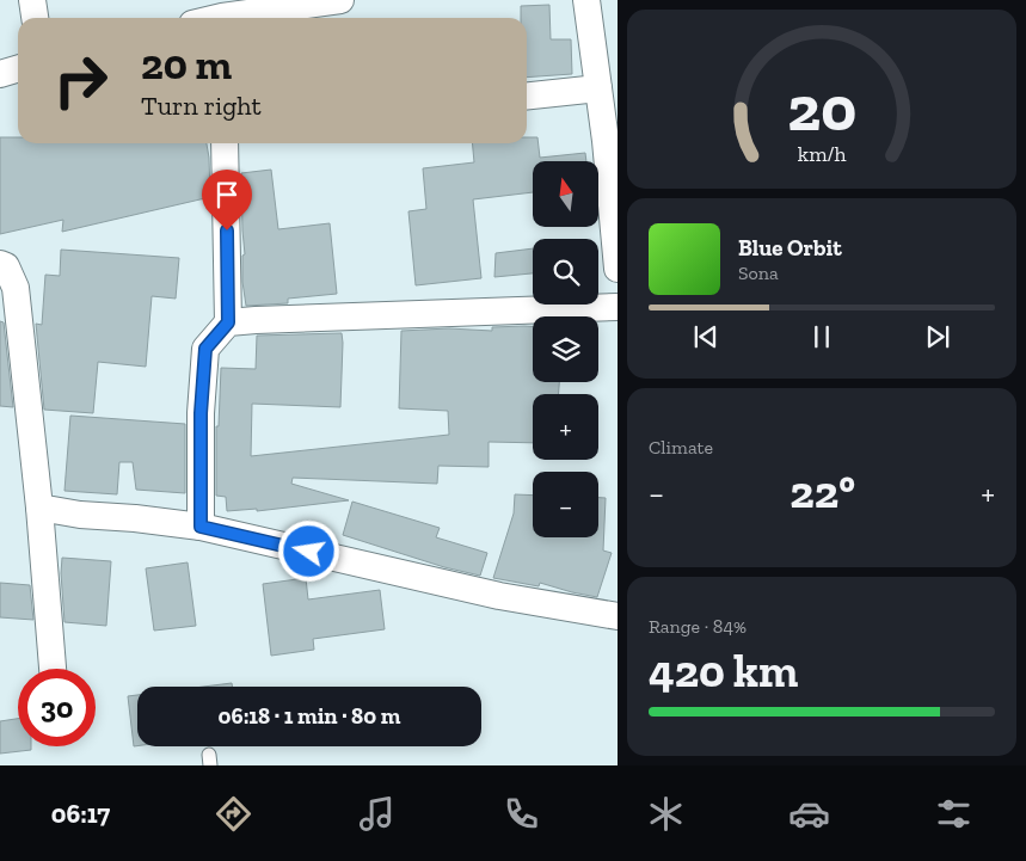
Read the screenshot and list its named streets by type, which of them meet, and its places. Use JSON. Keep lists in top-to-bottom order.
{
  "north": "top",
  "page": {
    "turn": ["20 m", "Turn right"],
    "map_buttons": ["+", "−"],
    "song": ["Blue Orbit", "Sona"],
    "tile": [
      "Climate",
      ["Range · 84%", "420 km"]
    ],
    "heat": ["−", "22°", "+"],
    "limit": "30",
    "trip": "06:18 · 1 min · 80 m",
    "tabs": "06:17",
    "gauge": ["20", "km/h"]
  }
}
